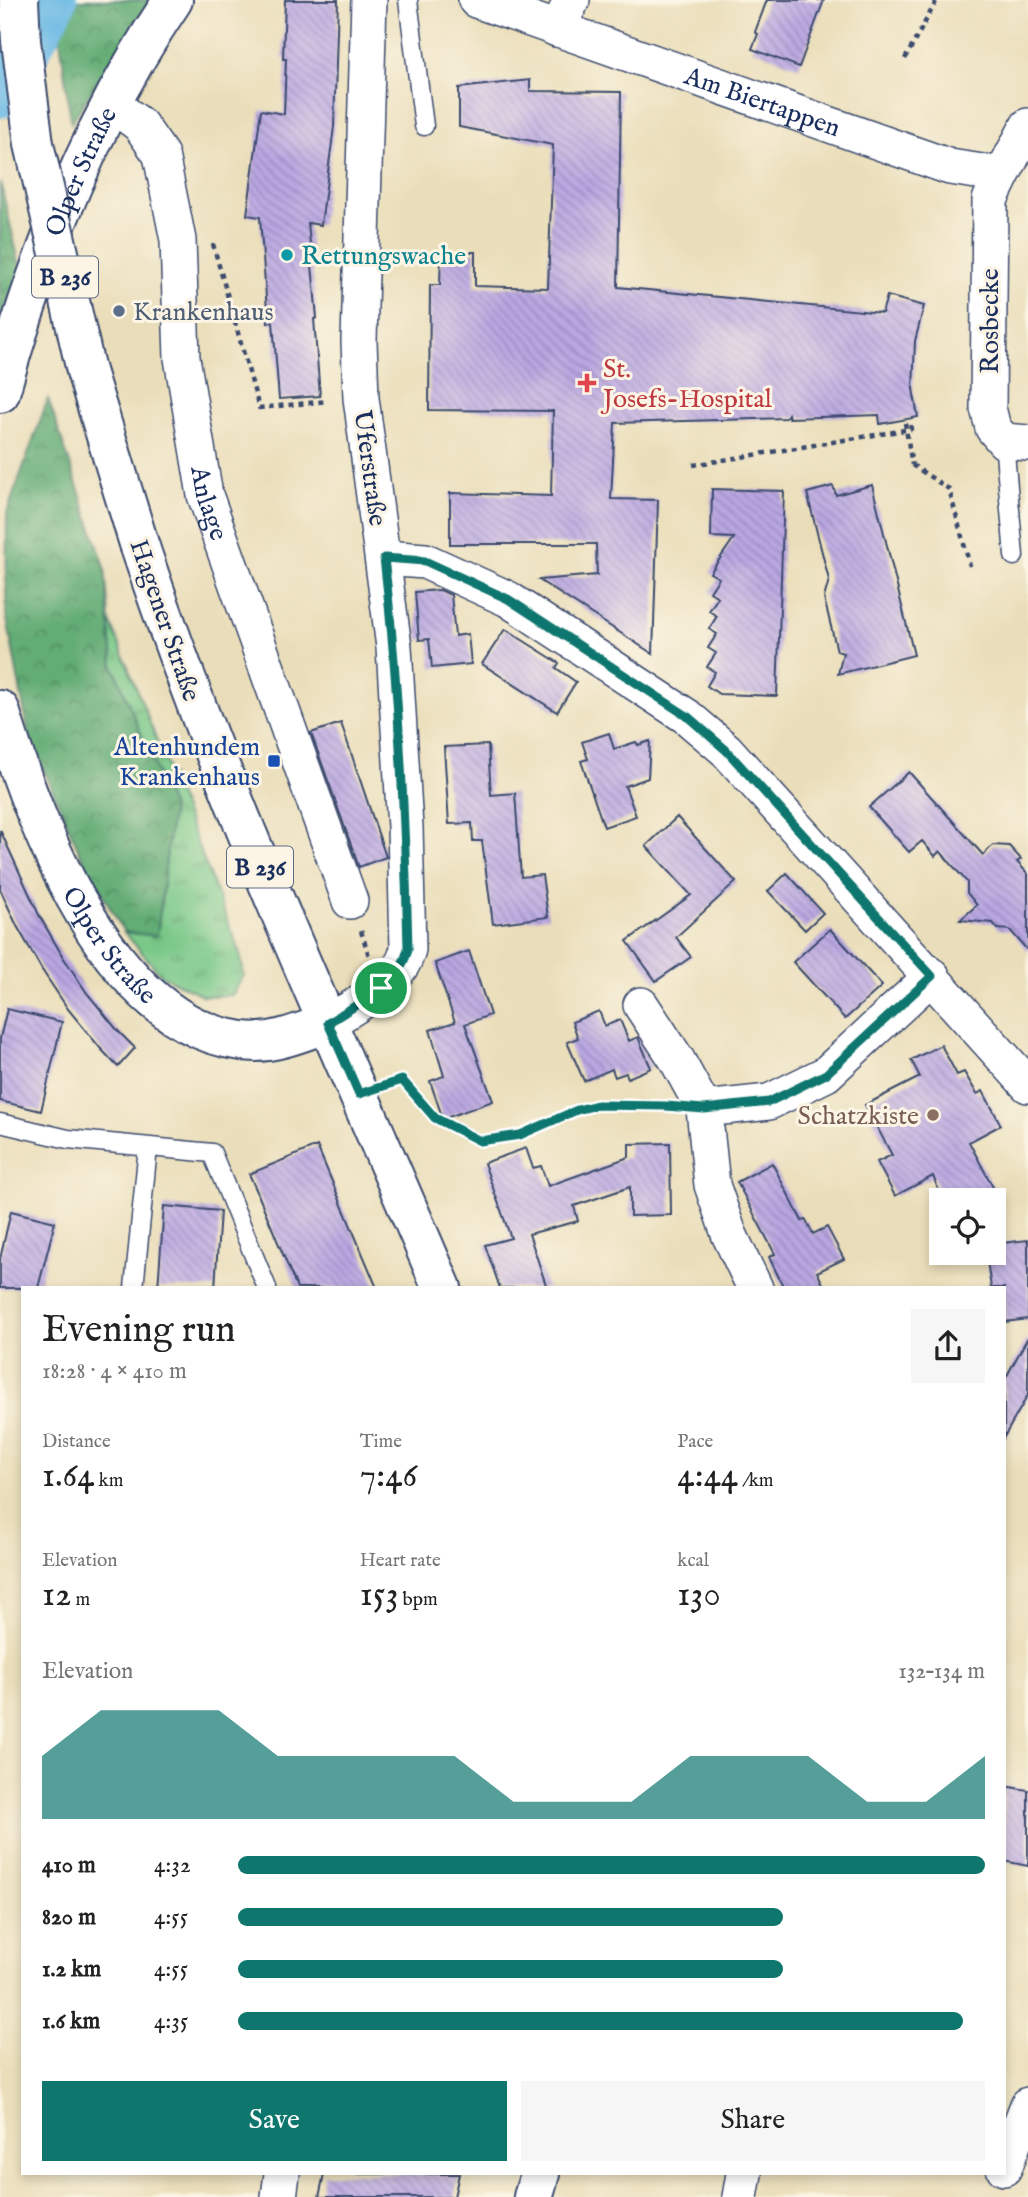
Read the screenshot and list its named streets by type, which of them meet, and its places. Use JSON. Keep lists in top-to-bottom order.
{
  "streets": {
    "main road": ["Olper Straße", "B 236", "Hagener Straße"],
    "street": [
      "Am Biertappen",
      "Rosbecke",
      "Uferstraße",
      "Anlage"
    ]
  },
  "crossings": [
    ["Am Biertappen", "Rosbecke"],
    ["Olper Straße", "Uferstraße"],
    ["Olper Straße", "Anlage"],
    ["Olper Straße", "Hagener Straße"],
    ["Uferstraße", "Hagener Straße"]
  ],
  "places": {
    "other": ["Rettungswache", "Krankenhaus", "Schatzkiste"],
    "health": ["St. Josefs-Hospital"],
    "transit": ["Altenhundem Krankenhaus"]
  },
  "page": {
    "heading": ["Evening run", "18:28 · 4 × 410 m"],
    "stats": [
      ["Distance", "1.64 km"],
      ["Time", "7:46"],
      ["Pace", "4:44 /km"],
      ["Elevation", "12 m"],
      ["Heart rate", "153 bpm"],
      ["kcal", "130"]
    ],
    "chart": ["Elevation", "132–134 m"],
    "list": [
      {
        "name": "410 m",
        "note": "4:32"
      },
      {
        "name": "820 m",
        "note": "4:55"
      },
      {
        "name": "1.2 km",
        "note": "4:55"
      },
      {
        "name": "1.6 km",
        "note": "4:35"
      }
    ],
    "buttons": ["Save", "Share"]
  }
}
